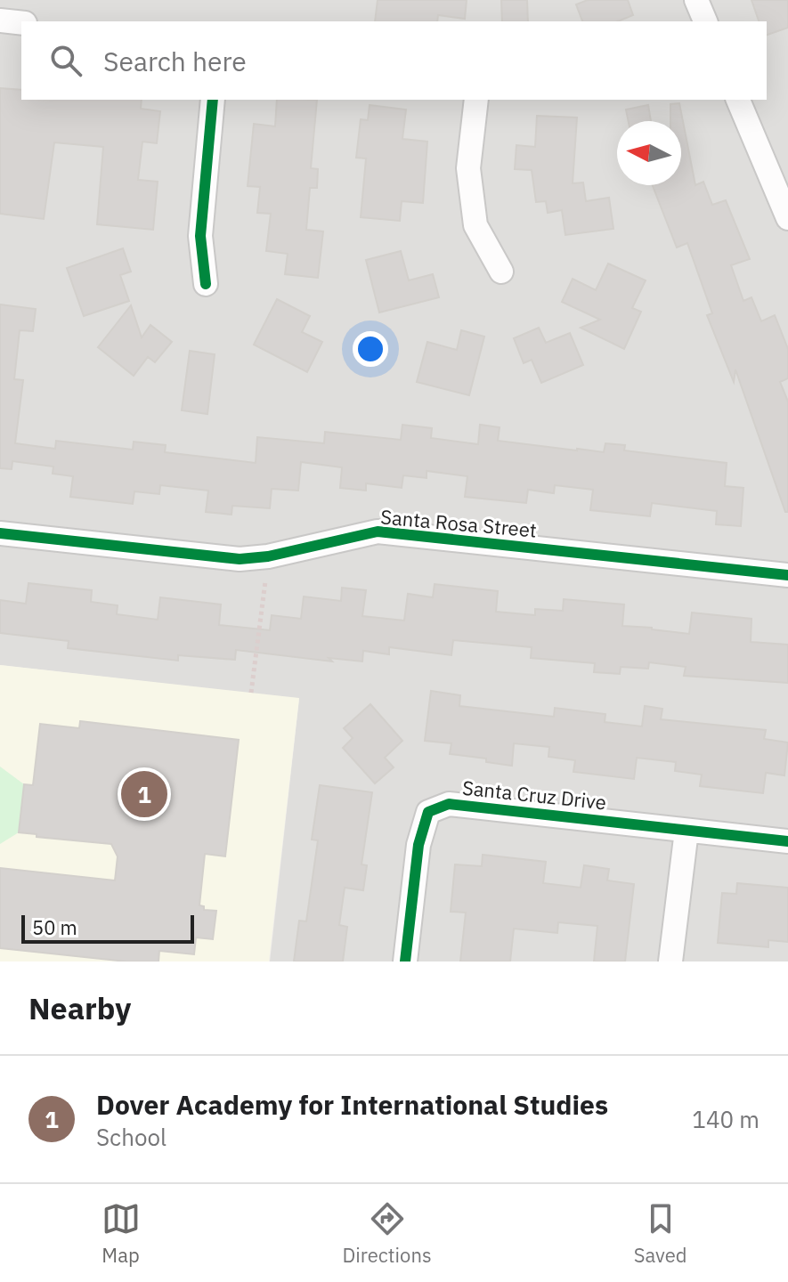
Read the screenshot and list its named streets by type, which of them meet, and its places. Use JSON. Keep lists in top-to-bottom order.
{
  "streets": {
    "street": ["Santa Rosa Street", "Santa Cruz Drive"]
  },
  "scale_bar": "50 m",
  "north": "left",
  "page": {
    "search": "Search here",
    "pins": "1",
    "scale": "50 m",
    "heading": "Nearby",
    "list": [
      {
        "mark": "1",
        "name": "Dover Academy for International Studies",
        "note": "School",
        "value": "140 m"
      }
    ],
    "nav": ["Map", "Directions", "Saved"]
  }
}
